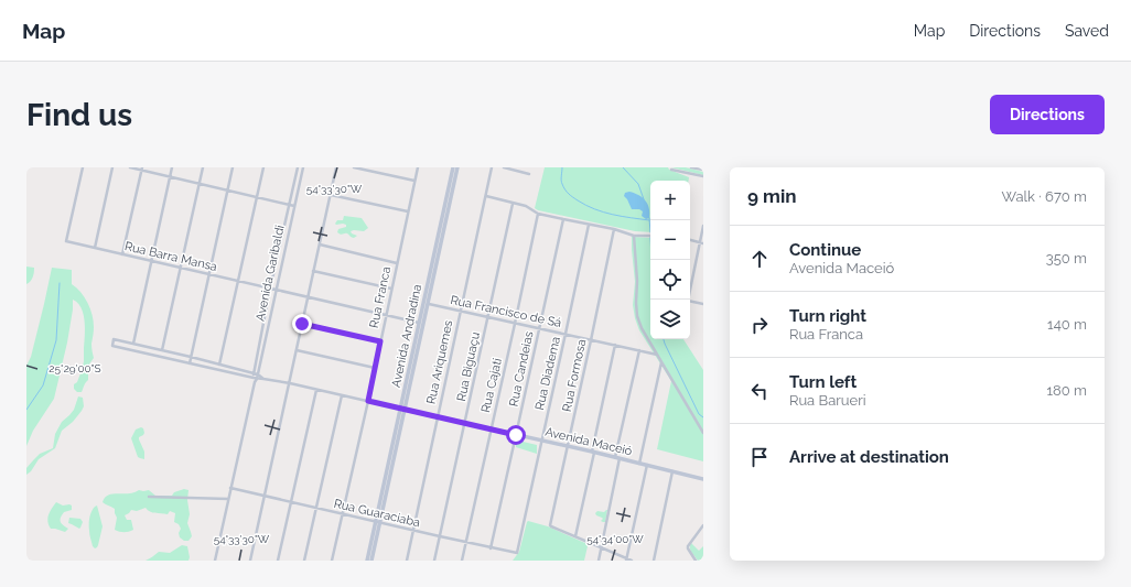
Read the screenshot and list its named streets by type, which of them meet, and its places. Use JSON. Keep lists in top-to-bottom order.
{
  "streets": {
    "main road": ["Avenida Andradina", "Avenida Maceió"],
    "street": [
      "Rua Barra Mansa",
      "Avenida Garibaldi",
      "Rua Franca",
      "Rua Francisco de Sá",
      "Rua Ariquemes",
      "Rua Biguaçu",
      "Rua Candeias",
      "Rua Diadema",
      "Rua Formosa",
      "Rua Cajati",
      "Rua Guaraciaba"
    ]
  },
  "crossings": [
    ["Rua Barra Mansa", "Avenida Garibaldi"],
    ["Avenida Garibaldi", "Avenida Maceió"],
    ["Avenida Garibaldi", "Rua Guaraciaba"],
    ["Rua Franca", "Avenida Maceió"],
    ["Rua Franca", "Rua Guaraciaba"],
    ["Rua Francisco de Sá", "Avenida Andradina"],
    ["Rua Francisco de Sá", "Rua Ariquemes"],
    ["Rua Francisco de Sá", "Rua Biguaçu"],
    ["Rua Francisco de Sá", "Rua Candeias"],
    ["Rua Francisco de Sá", "Rua Diadema"],
    ["Rua Francisco de Sá", "Rua Formosa"],
    ["Rua Francisco de Sá", "Rua Cajati"],
    ["Avenida Andradina", "Avenida Maceió"],
    ["Avenida Andradina", "Rua Guaraciaba"],
    ["Rua Ariquemes", "Avenida Maceió"],
    ["Rua Ariquemes", "Rua Guaraciaba"],
    ["Rua Biguaçu", "Avenida Maceió"],
    ["Rua Biguaçu", "Rua Guaraciaba"],
    ["Rua Candeias", "Avenida Maceió"],
    ["Rua Candeias", "Rua Guaraciaba"],
    ["Rua Diadema", "Avenida Maceió"],
    ["Rua Diadema", "Rua Guaraciaba"],
    ["Rua Formosa", "Avenida Maceió"],
    ["Rua Cajati", "Avenida Maceió"],
    ["Rua Cajati", "Rua Guaraciaba"]
  ],
  "page": {
    "header": "Map",
    "nav": ["Map", "Directions", "Saved"],
    "buttons": "Directions",
    "title": "Find us",
    "heading": ["9 min", "Walk · 670 m"],
    "map_buttons": ["+", "−"],
    "list": [
      ["Continue", "Avenida Maceió", "350 m"],
      ["Turn right", "Rua Franca", "140 m"],
      ["Turn left", "Rua Barueri", "180 m"],
      "Arrive at destination"
    ]
  },
  "coordinates": ["54°33'30\"W", "25°29'00\"S", "54°34'00\"W"]
}
